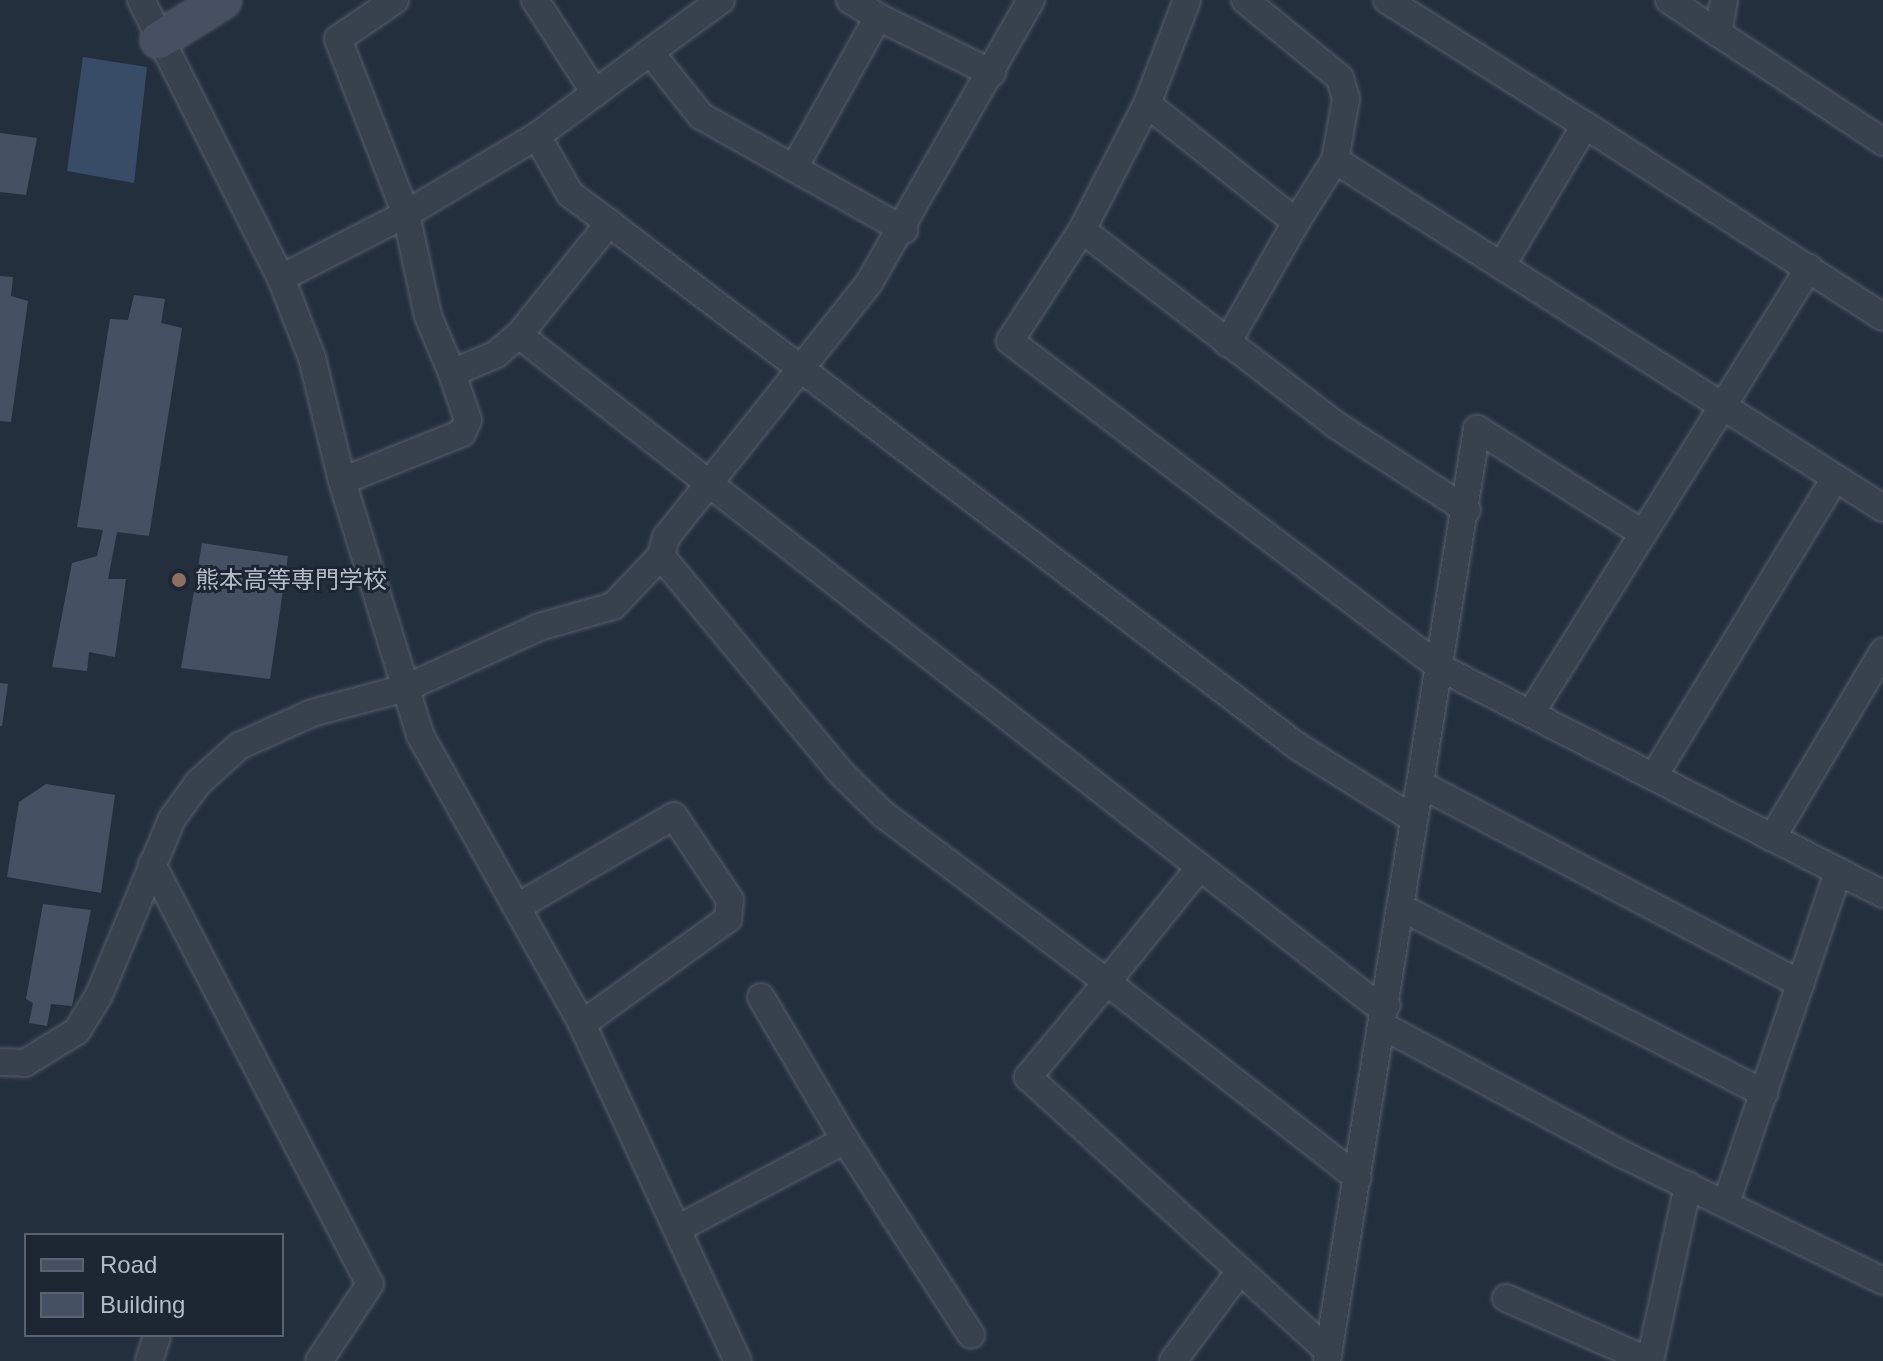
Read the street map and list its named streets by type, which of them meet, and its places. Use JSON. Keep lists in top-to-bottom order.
{
  "places": ["熊本高等専門学校"],
  "legend": ["Road", "Building"]
}
